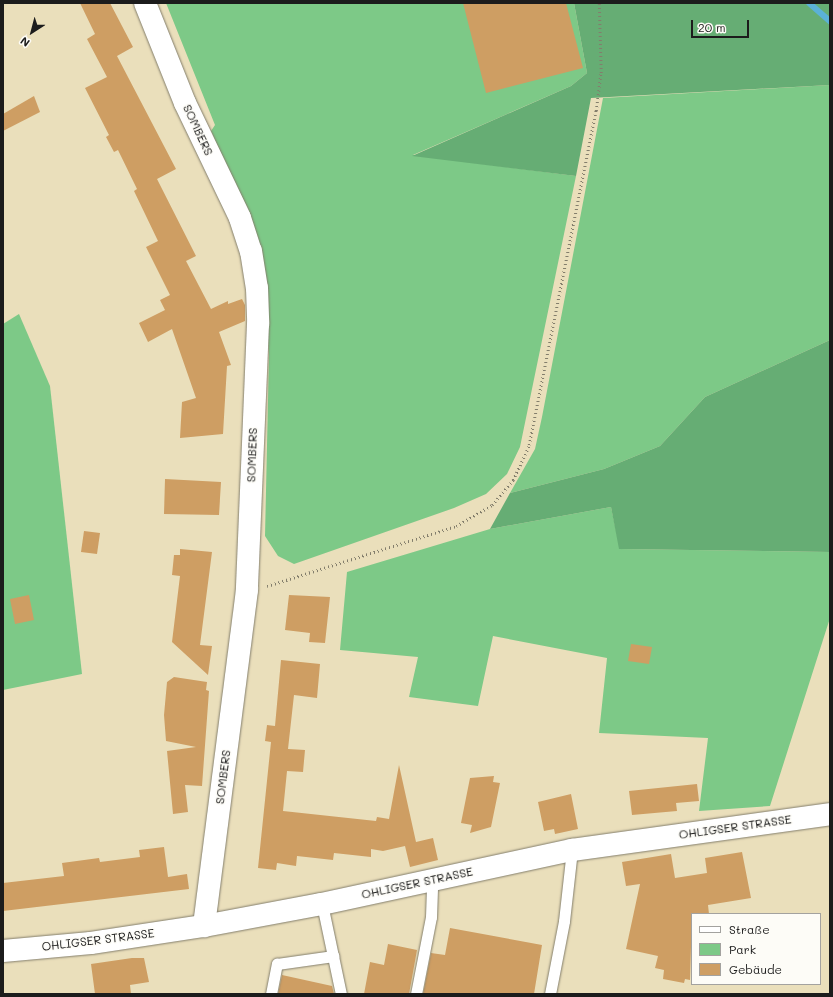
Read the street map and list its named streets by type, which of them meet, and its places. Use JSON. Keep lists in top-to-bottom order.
{
  "streets": {
    "street": ["SOMBERS", "OHLIGSER STRASSE"]
  },
  "crossings": [
    ["SOMBERS", "OHLIGSER STRASSE"]
  ],
  "legend": ["Straße", "Park", "Gebäude"],
  "scale_bar": "20 m",
  "north": "bottom left"
}
